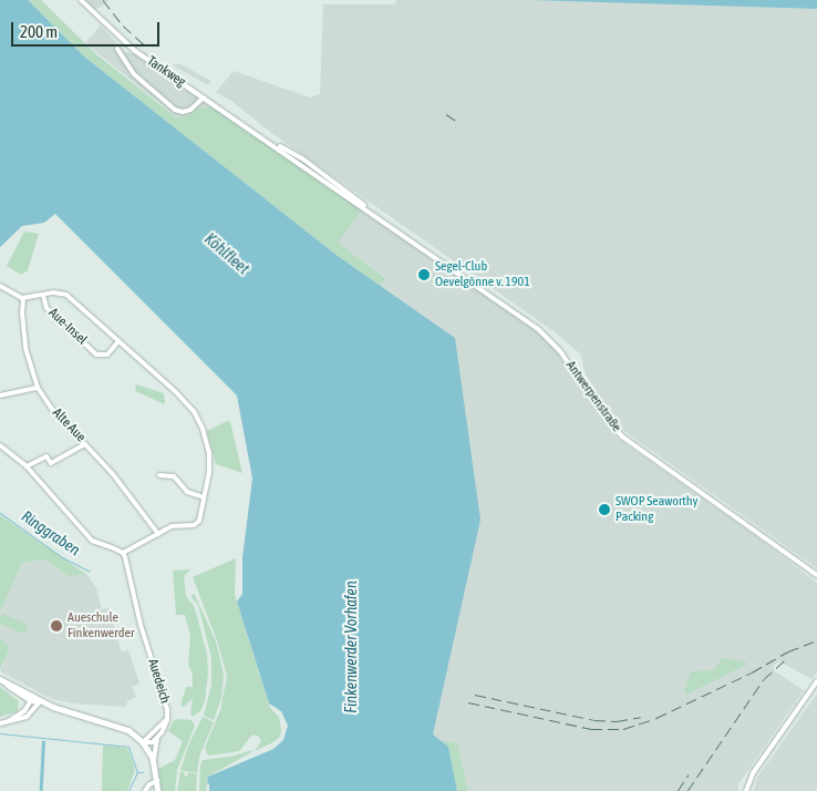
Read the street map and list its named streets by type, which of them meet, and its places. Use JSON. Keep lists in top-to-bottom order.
{
  "streets": {
    "street": [
      "Tankweg",
      "Aue-Insel",
      "Antwerpenstraße",
      "Alte Aue",
      "Auedeich"
    ]
  },
  "crossings": [
    ["Tankweg", "Antwerpenstraße"]
  ],
  "water": ["Köhlfleet", "Ringgraben", "Finkenwerder Vorhafen"],
  "places": ["Segel-Club Oevelgönne v. 1901", "SWOP Seaworthy Packing", "Aueschule Finkenwerder"],
  "scale_bar": "200 m"
}
